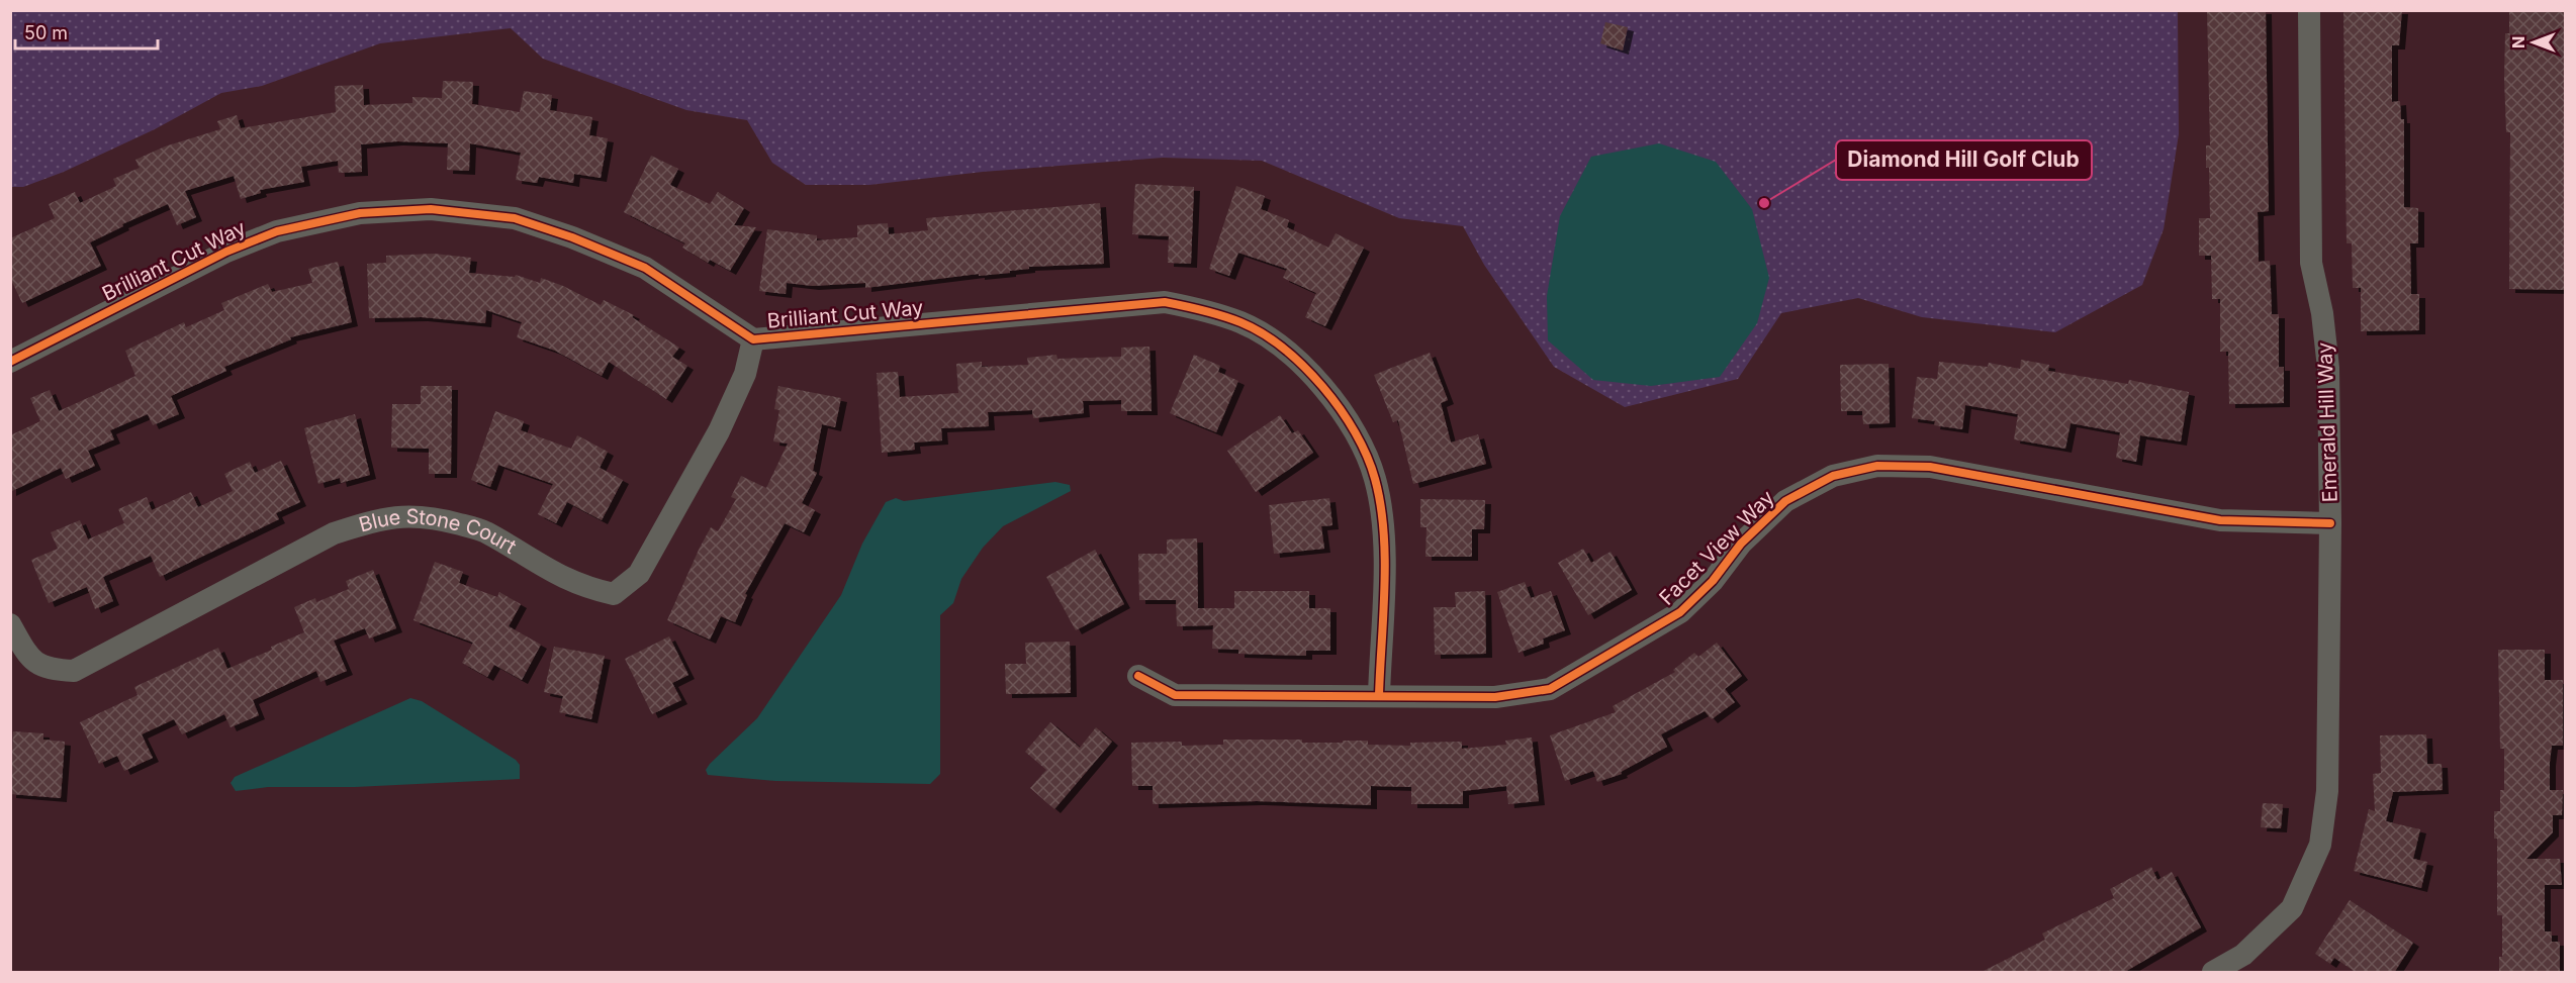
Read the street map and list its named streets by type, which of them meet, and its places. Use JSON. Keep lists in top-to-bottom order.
{
  "streets": {
    "street": [
      "Brilliant Cut Way",
      "Emerald Hill Way",
      "Blue Stone Court",
      "Facet View Way"
    ]
  },
  "crossings": [
    ["Brilliant Cut Way", "Blue Stone Court"],
    ["Brilliant Cut Way", "Facet View Way"],
    ["Emerald Hill Way", "Facet View Way"]
  ],
  "places": ["Diamond Hill Golf Club"],
  "scale_bar": "50 m",
  "north": "left"
}
